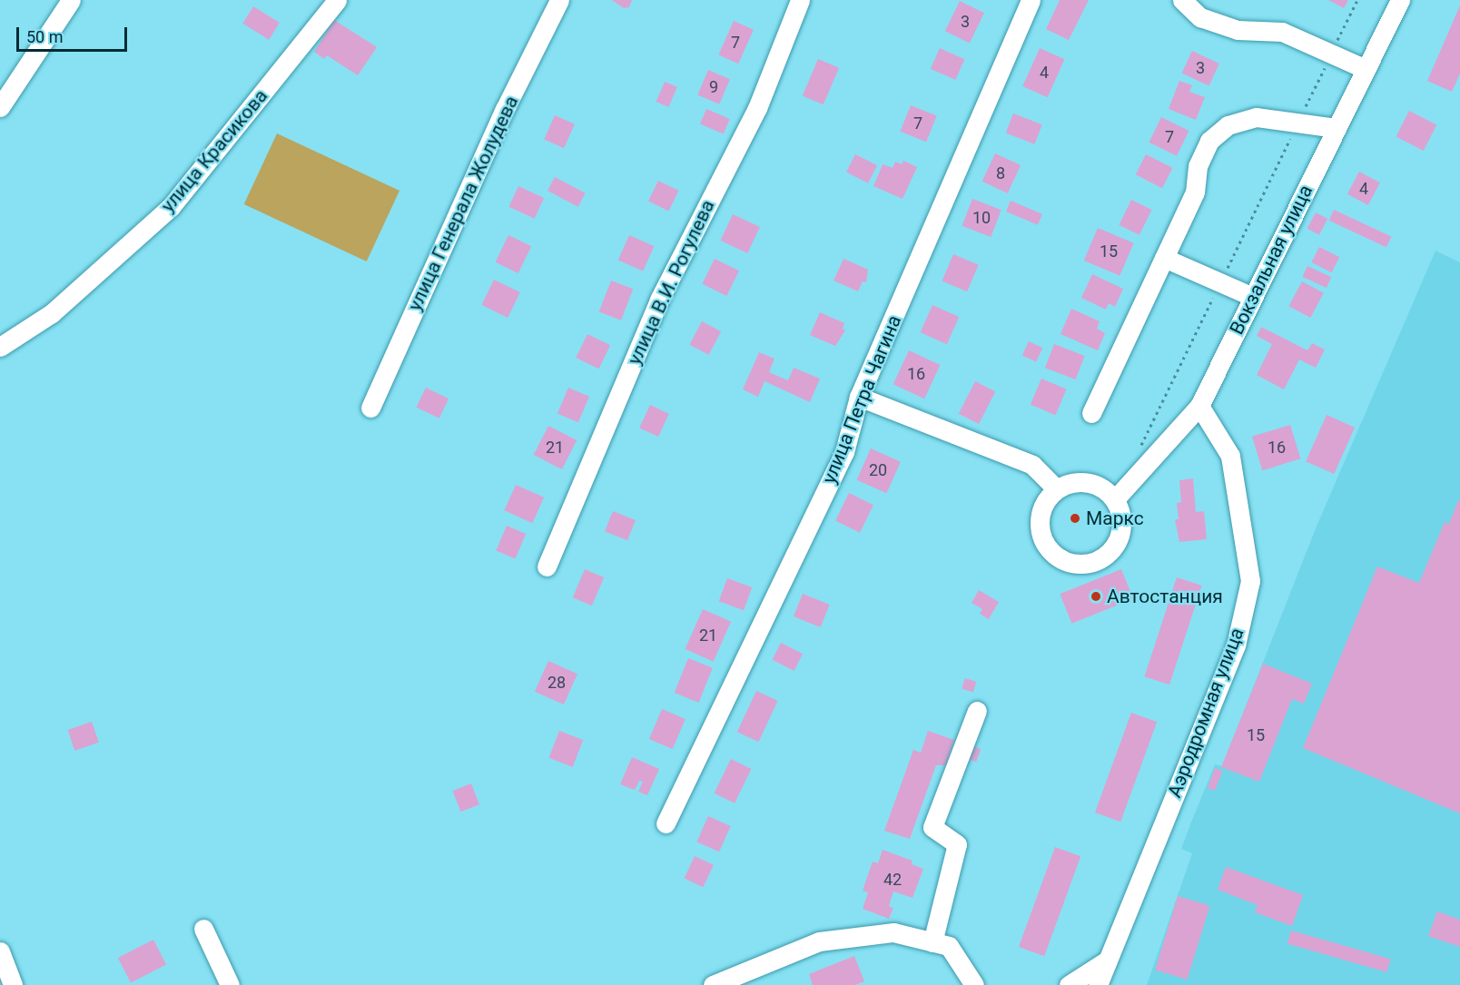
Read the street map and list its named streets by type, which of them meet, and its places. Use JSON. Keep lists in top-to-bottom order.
{
  "streets": {
    "street": [
      "улица Красикова",
      "улица Генерала Жолудева",
      "Вокзальная улица",
      "улица В.И. Рогулева",
      "улица Петра Чагина",
      "Аэродромная улица"
    ]
  },
  "crossings": [
    ["Вокзальная улица", "Аэродромная улица"]
  ],
  "places": ["Маркс", "Автостанция"],
  "house_numbers": [
    "3",
    "7",
    "3",
    "4",
    "9",
    "7",
    "7",
    "8",
    "4",
    "10",
    "15",
    "16",
    "21",
    "16",
    "20",
    "21",
    "28",
    "15",
    "42"
  ],
  "scale_bar": "50 m"
}
